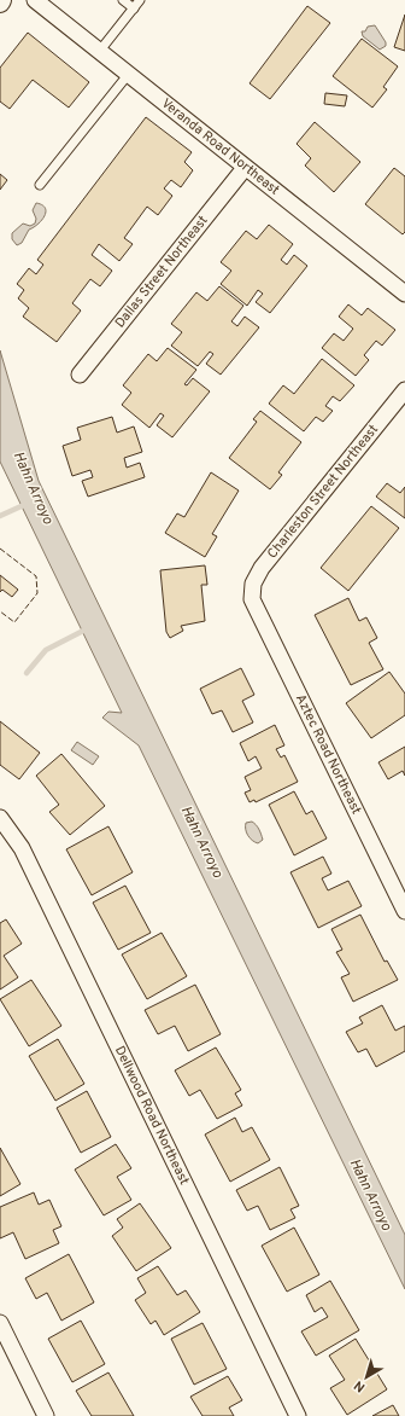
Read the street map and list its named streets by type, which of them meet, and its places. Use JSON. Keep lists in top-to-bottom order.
{
  "streets": {
    "street": [
      "Veranda Road Northeast",
      "Dallas Street Northeast",
      "Charleston Street Northeast",
      "Aztec Road Northeast",
      "Dellwood Road Northeast"
    ]
  },
  "crossings": [
    ["Veranda Road Northeast", "Dallas Street Northeast"],
    ["Charleston Street Northeast", "Aztec Road Northeast"]
  ],
  "water": ["Hahn Arroyo"],
  "north": "bottom left"
}
